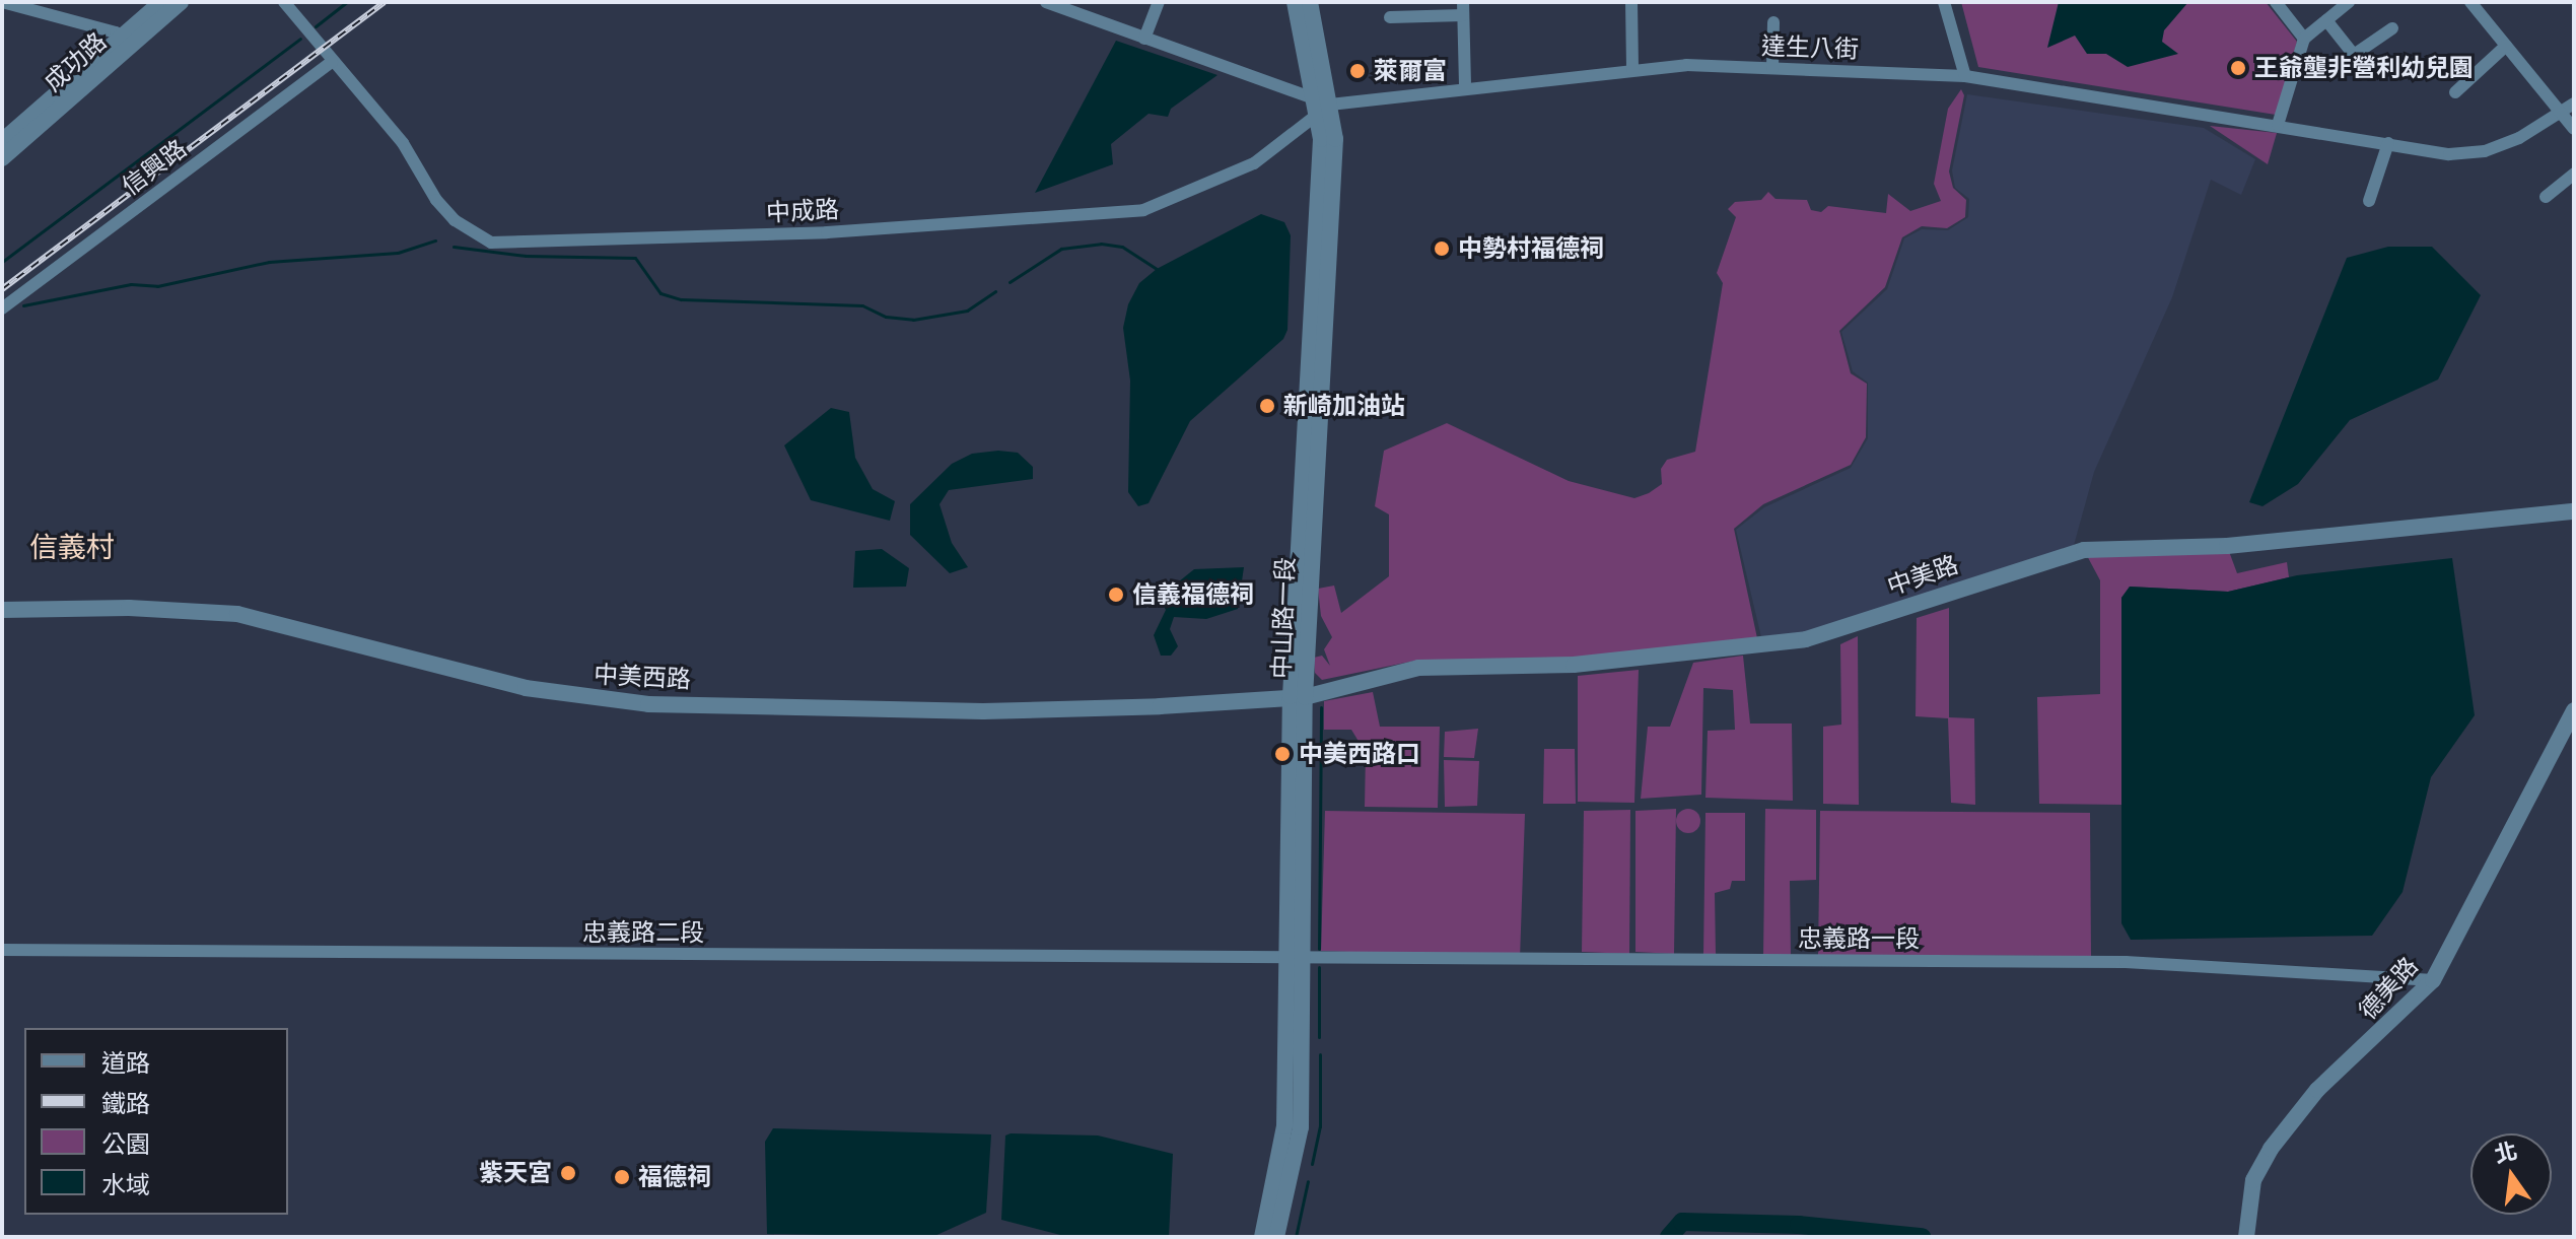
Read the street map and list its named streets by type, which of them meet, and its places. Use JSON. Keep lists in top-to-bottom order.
{
  "streets": {
    "street": [
      "達生八街",
      "成功路",
      "信興路",
      "中成路",
      "中美路",
      "中山路一段",
      "中美西路",
      "忠義路二段",
      "忠義路一段",
      "德美路"
    ]
  },
  "crossings": [
    ["達生八街", "中成路"],
    ["達生八街", "中山路一段"],
    ["信興路", "中成路"],
    ["中成路", "中山路一段"],
    ["中美路", "中山路一段"],
    ["中美路", "中美西路"],
    ["中山路一段", "中美西路"],
    ["中山路一段", "忠義路二段"],
    ["中山路一段", "忠義路一段"],
    ["忠義路二段", "忠義路一段"],
    ["忠義路一段", "德美路"]
  ],
  "districts": ["信義村"],
  "places": [
    "王爺壟非營利幼兒園",
    "萊爾富",
    "中勢村福德祠",
    "新崎加油站",
    "信義福德祠",
    "中美西路口",
    "紫天宮",
    "福德祠"
  ],
  "legend": [
    "道路",
    "鐵路",
    "公園",
    "水域"
  ],
  "north": "top"
}
